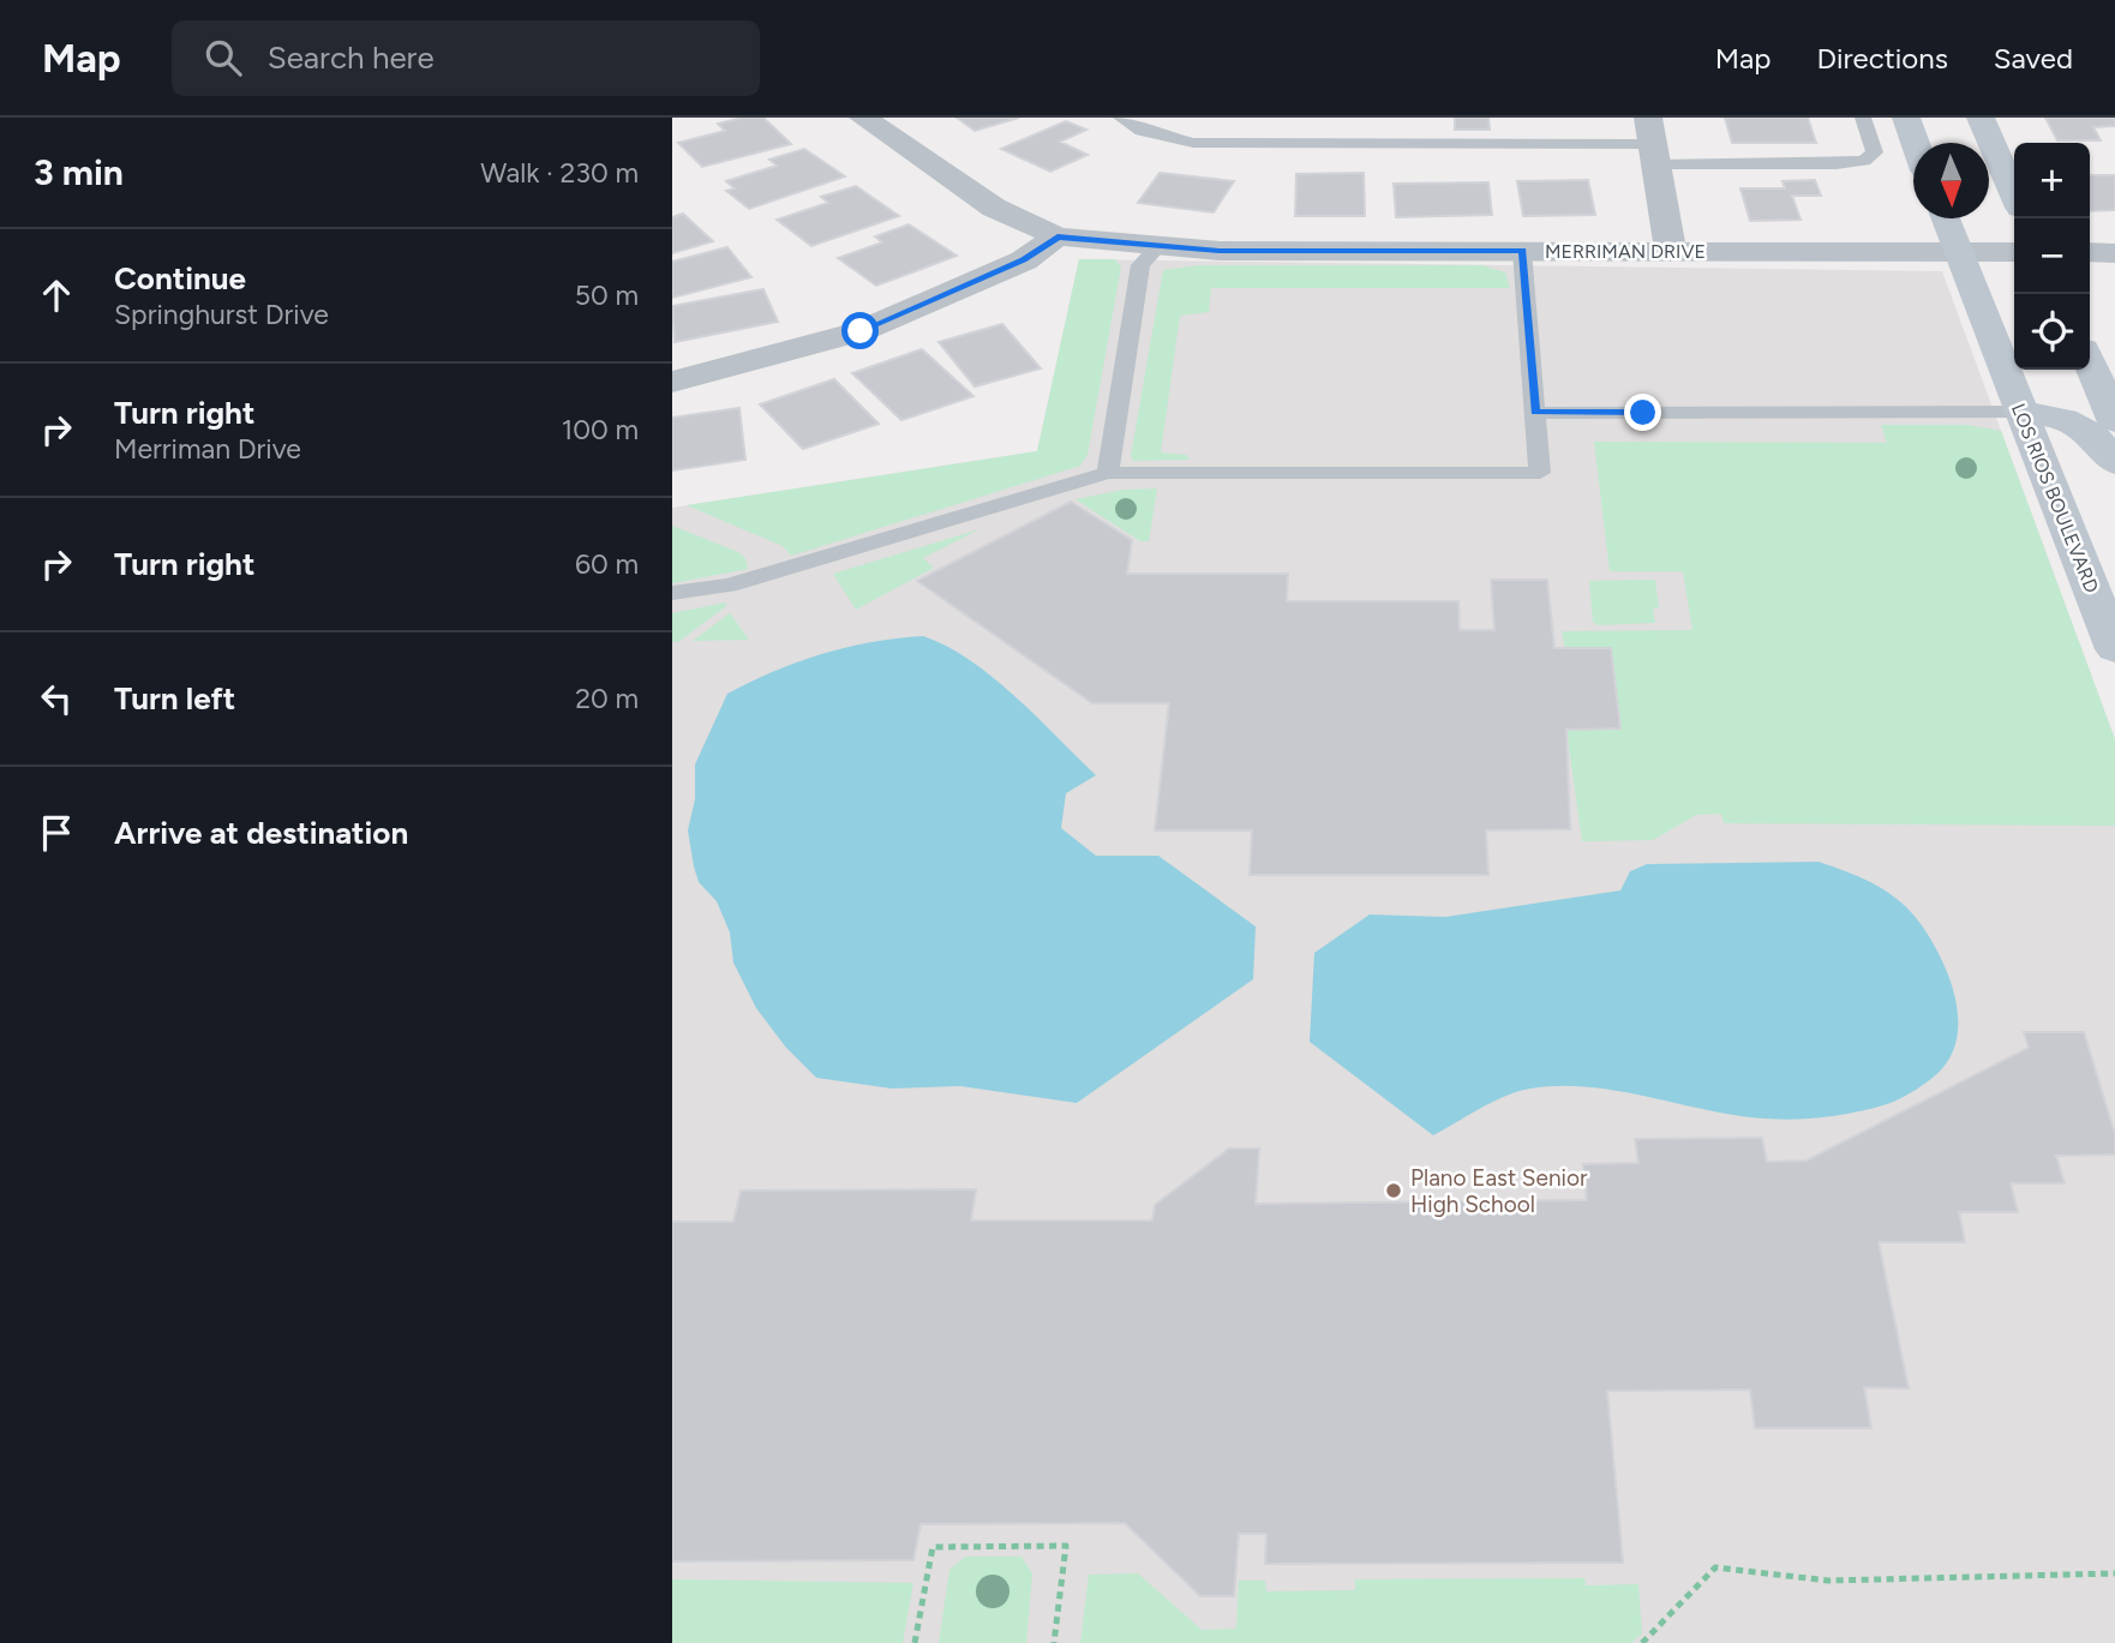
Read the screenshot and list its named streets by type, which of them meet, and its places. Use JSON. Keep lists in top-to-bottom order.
{
  "streets": {
    "main road": ["LOS RIOS BOULEVARD"],
    "street": ["MERRIMAN DRIVE"]
  },
  "crossings": [
    ["MERRIMAN DRIVE", "LOS RIOS BOULEVARD"]
  ],
  "places": ["Plano East Senior High School"],
  "north": "bottom",
  "page": {
    "header": "Map",
    "search": "Search here",
    "nav": ["Map", "Directions", "Saved"],
    "heading": ["3 min", "Walk · 230 m"],
    "map_buttons": ["+", "−"],
    "list": [
      ["Continue", "Springhurst Drive", "50 m"],
      ["Turn right", "Merriman Drive", "100 m"],
      ["Turn right", "60 m"],
      ["Turn left", "20 m"],
      "Arrive at destination"
    ]
  }
}
